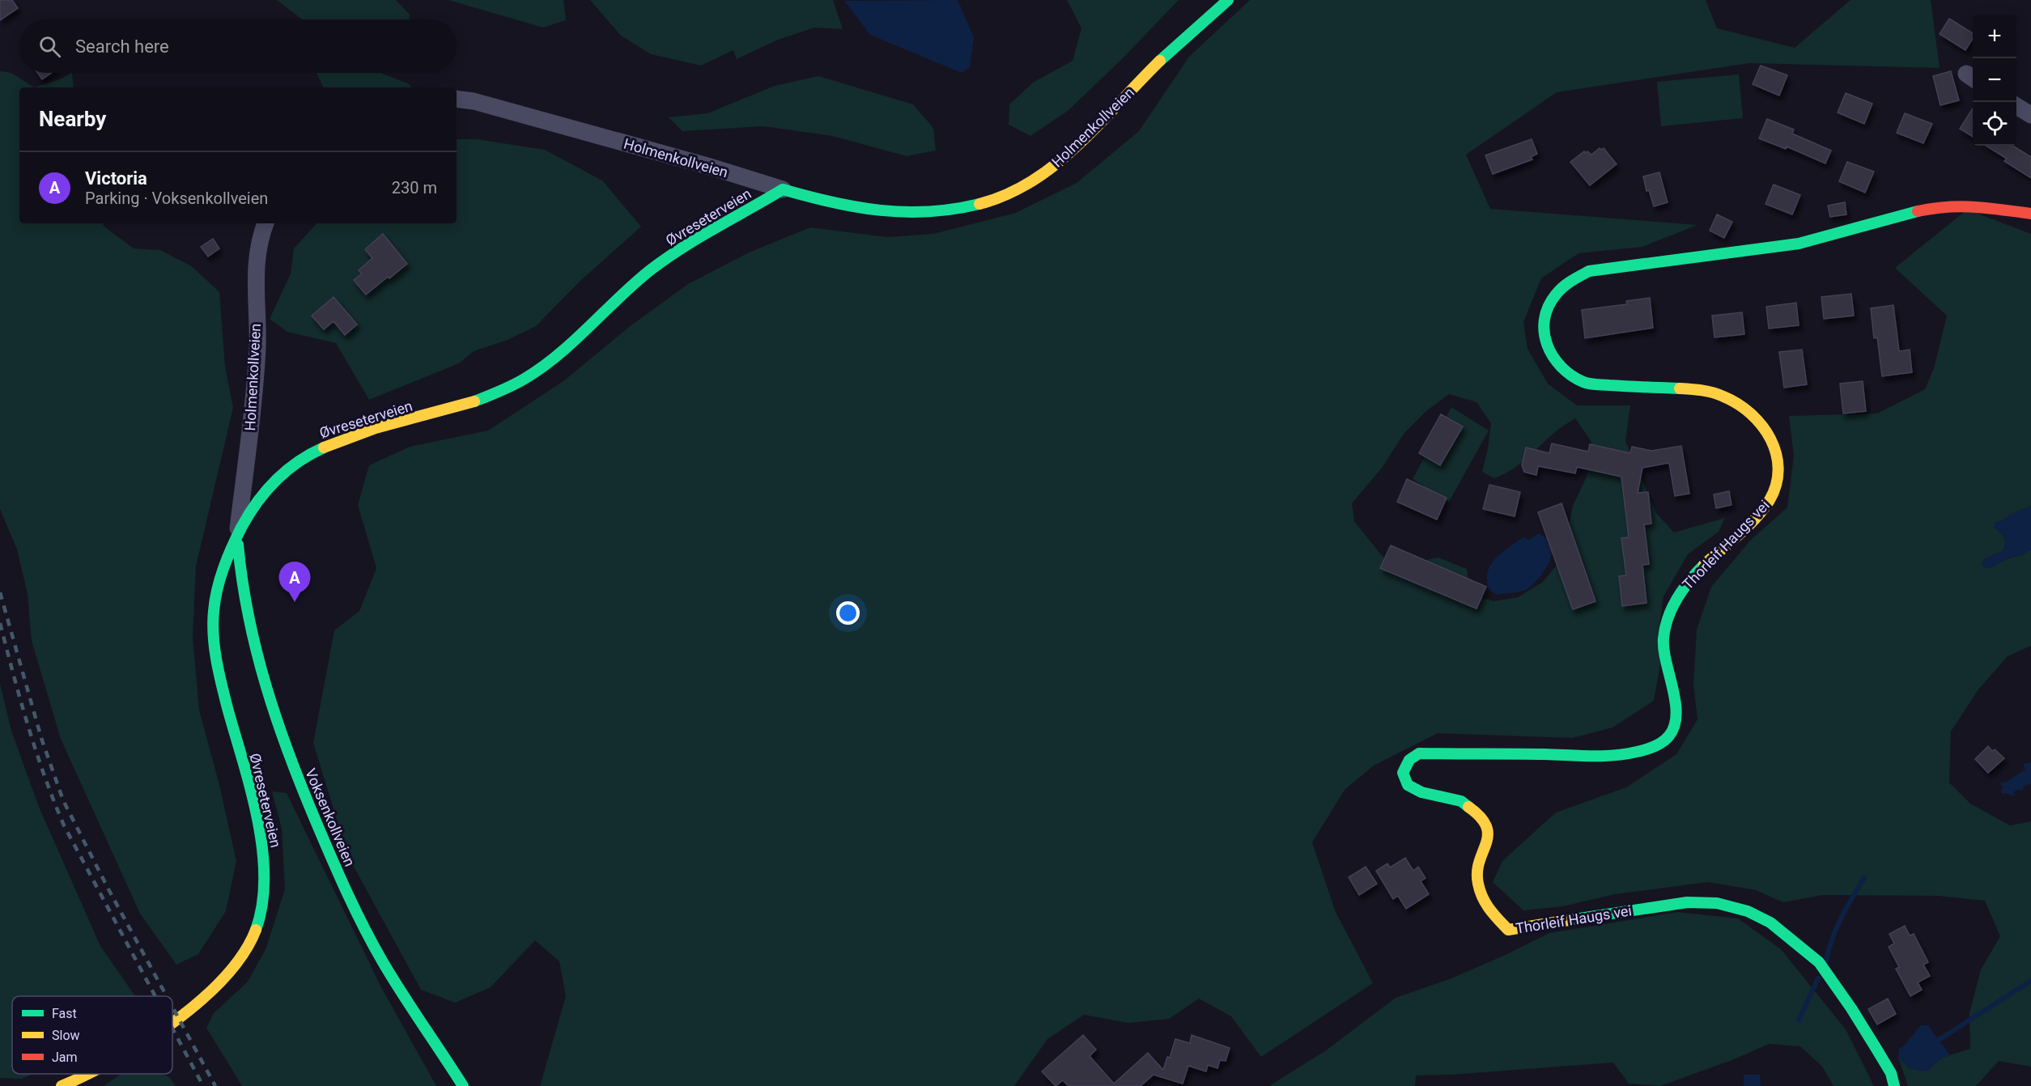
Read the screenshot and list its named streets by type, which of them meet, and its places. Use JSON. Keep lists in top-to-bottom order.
{
  "streets": {
    "street": [
      "Holmenkollveien",
      "Øvreseterveien",
      "Thorleif Haugs vei",
      "Voksenkollveien"
    ]
  },
  "crossings": [
    ["Holmenkollveien", "Øvreseterveien"],
    ["Holmenkollveien", "Voksenkollveien"],
    ["Øvreseterveien", "Voksenkollveien"]
  ],
  "legend": ["Fast", "Slow", "Jam"],
  "page": {
    "map_buttons": ["+", "−"],
    "search": "Search here",
    "heading": "Nearby",
    "list": [
      {
        "mark": "A",
        "name": "Victoria",
        "note": "Parking · Voksenkollveien",
        "value": "230 m"
      }
    ],
    "pins": "A"
  }
}
